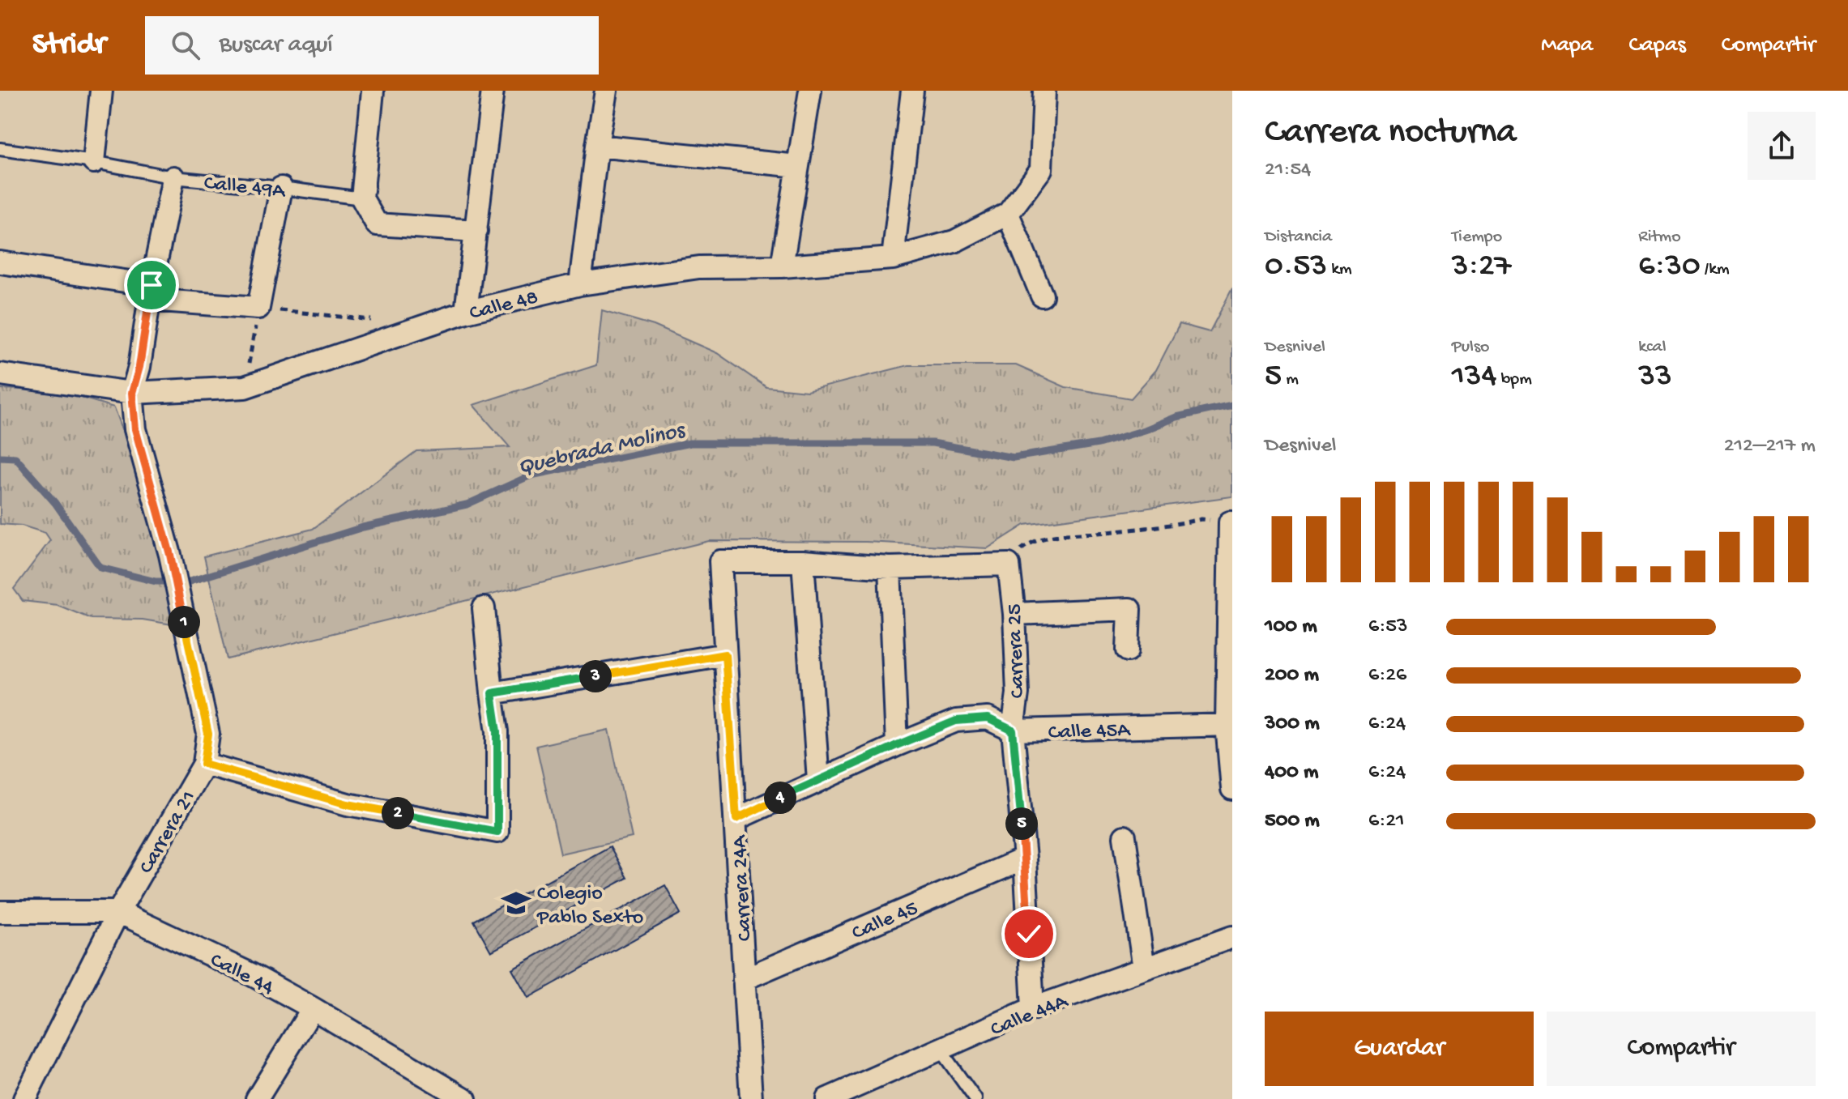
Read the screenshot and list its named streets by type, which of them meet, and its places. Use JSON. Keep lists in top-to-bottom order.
{
  "streets": {
    "street": [
      "Calle 48",
      "Carrera 25",
      "Calle 45A",
      "Carrera 21",
      "Carrera 24A",
      "Calle 45",
      "Calle 44",
      "Calle 44A"
    ],
    "lane": ["Calle 49A"]
  },
  "crossings": [
    ["Calle 49A", "Carrera 21"],
    ["Calle 48", "Carrera 21"],
    ["Carrera 25", "Calle 45A"],
    ["Carrera 25", "Calle 45"],
    ["Carrera 25", "Calle 44A"],
    ["Calle 45A", "Carrera 24A"],
    ["Carrera 21", "Calle 44"],
    ["Carrera 24A", "Calle 45"]
  ],
  "water": ["Quebrada Molinos"],
  "places": {
    "school or university": ["Colegio Pablo Sexto"]
  },
  "page": {
    "header": "Stridr",
    "search": "Buscar aquí",
    "nav": ["Mapa", "Capas", "Compartir"],
    "heading": ["Carrera nocturna", "21:54"],
    "stats": [
      ["Distancia", "0.53 km"],
      ["Tiempo", "3:27"],
      ["Ritmo", "6:30 /km"],
      ["Desnivel", "5 m"],
      ["Pulso", "134 bpm"],
      ["kcal", "33"]
    ],
    "chart": ["Desnivel", "212–217 m"],
    "list": [
      {
        "name": "100 m",
        "note": "6:53"
      },
      {
        "name": "200 m",
        "note": "6:26"
      },
      {
        "name": "300 m",
        "note": "6:24"
      },
      {
        "name": "400 m",
        "note": "6:24"
      },
      {
        "name": "500 m",
        "note": "6:21"
      }
    ],
    "pins": [
      "1",
      "3",
      "4",
      "2",
      "5"
    ],
    "buttons": ["Guardar", "Compartir"]
  }
}
